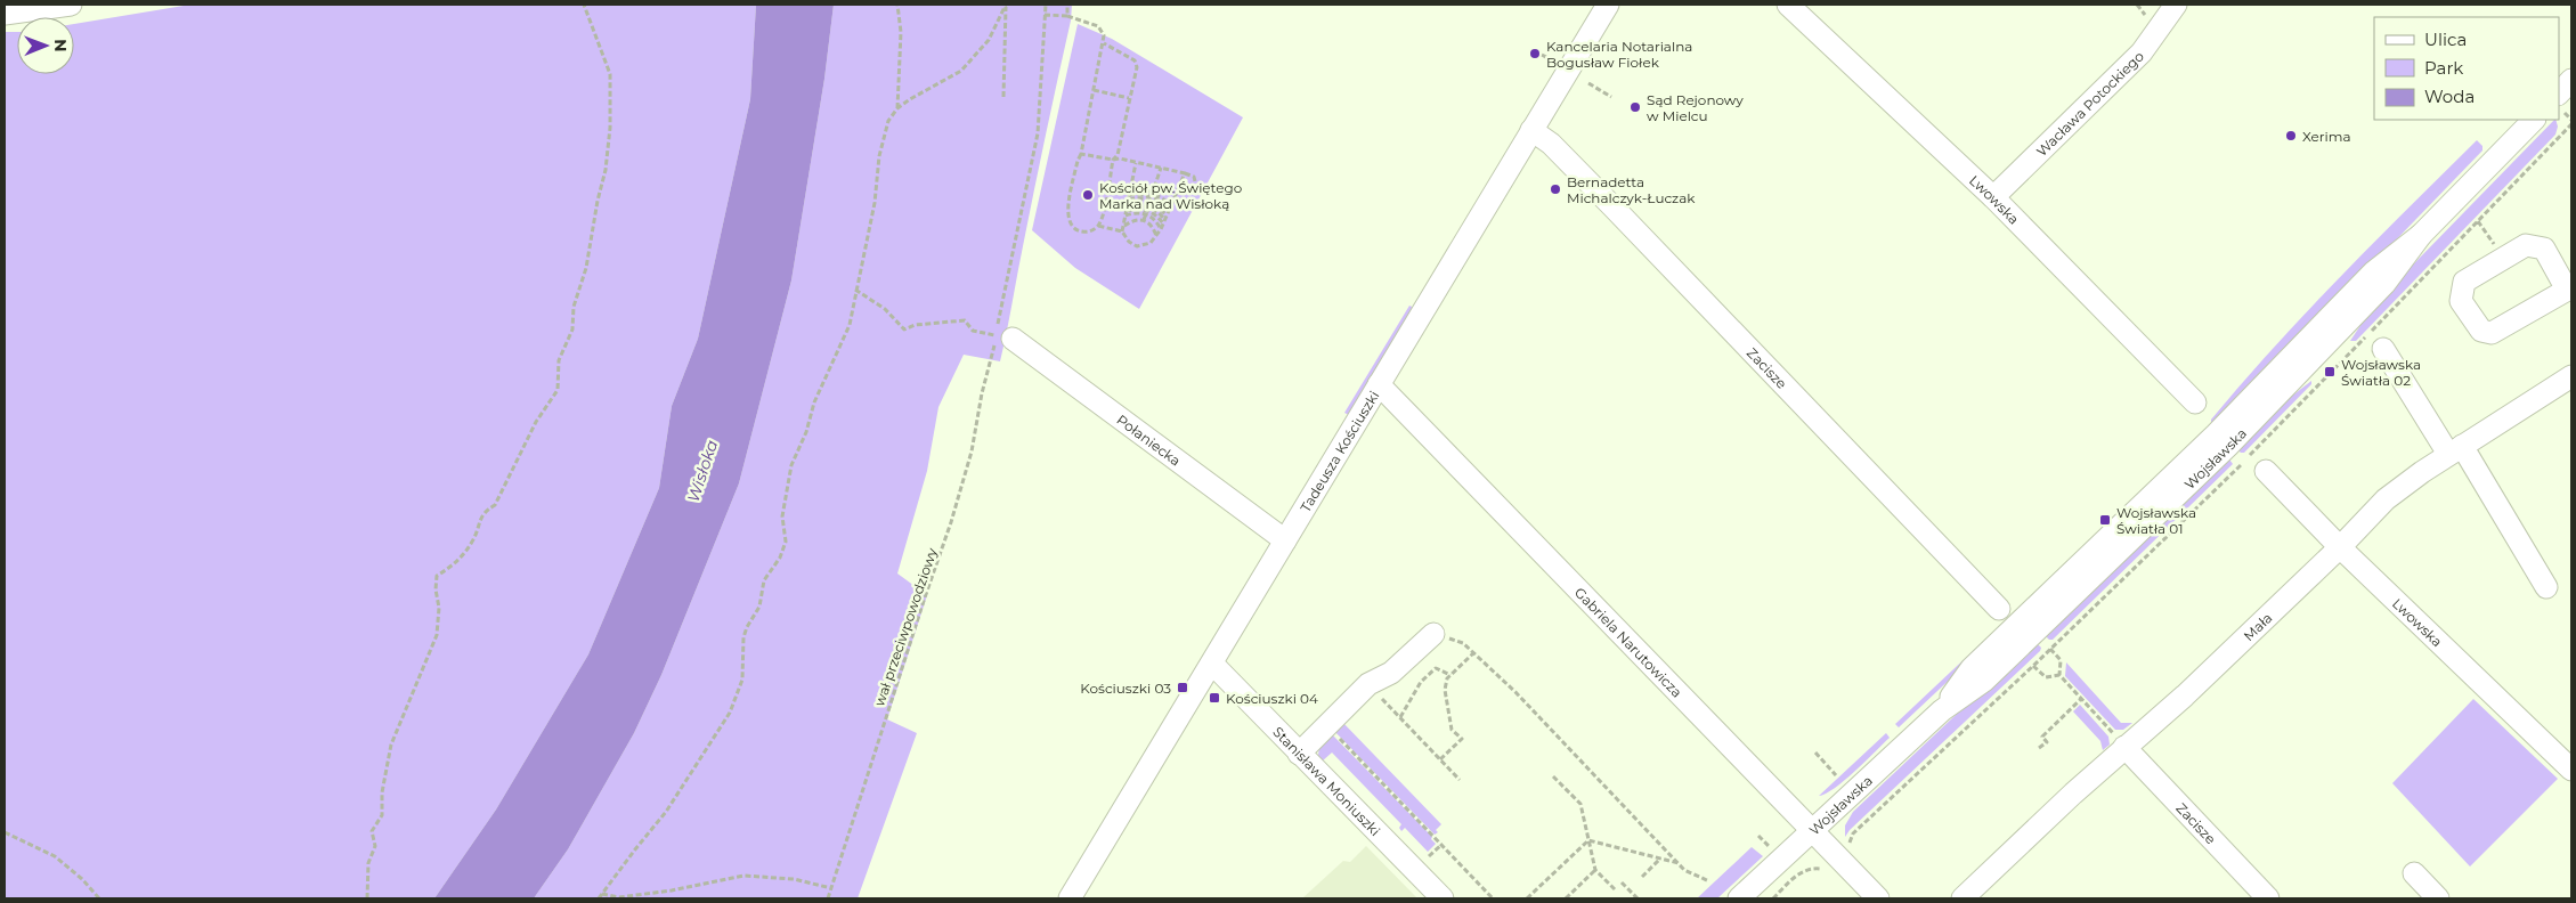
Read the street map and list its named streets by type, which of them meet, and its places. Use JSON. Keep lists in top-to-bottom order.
{
  "streets": {
    "street": [
      "Wacława Potockiego",
      "Lwowska",
      "Zacisze",
      "Połaniecka",
      "Tadeusza Kościuszki",
      "Wojsławska",
      "Mała",
      "Gabriela Narutowicza",
      "Stanisława Moniuszki"
    ],
    "path": ["wał przeciwpowodziowy"]
  },
  "crossings": [
    ["Wacława Potockiego", "Lwowska"],
    ["Lwowska", "Mała"],
    ["Zacisze", "Tadeusza Kościuszki"],
    ["Zacisze", "Mała"],
    ["Połaniecka", "Tadeusza Kościuszki"],
    ["Połaniecka", "wał przeciwpowodziowy"],
    ["Tadeusza Kościuszki", "Gabriela Narutowicza"],
    ["Tadeusza Kościuszki", "Stanisława Moniuszki"],
    ["Wojsławska", "Gabriela Narutowicza"]
  ],
  "water": ["Wisłoka"],
  "places": {
    "other": [
      "Kancelaria Notarialna Bogusław Fiołek",
      "Sąd Rejonowy w Mielcu",
      "Xerima",
      "Bernadetta Michalczyk-Łuczak",
      "Kościół pw. Świętego Marka nad Wisłoką"
    ],
    "transit": [
      "Wojsławska Światła 02",
      "Wojsławska Światła 01",
      "Kościuszki 03",
      "Kościuszki 04"
    ]
  },
  "legend": ["Ulica", "Park", "Woda"],
  "north": "right"
}
